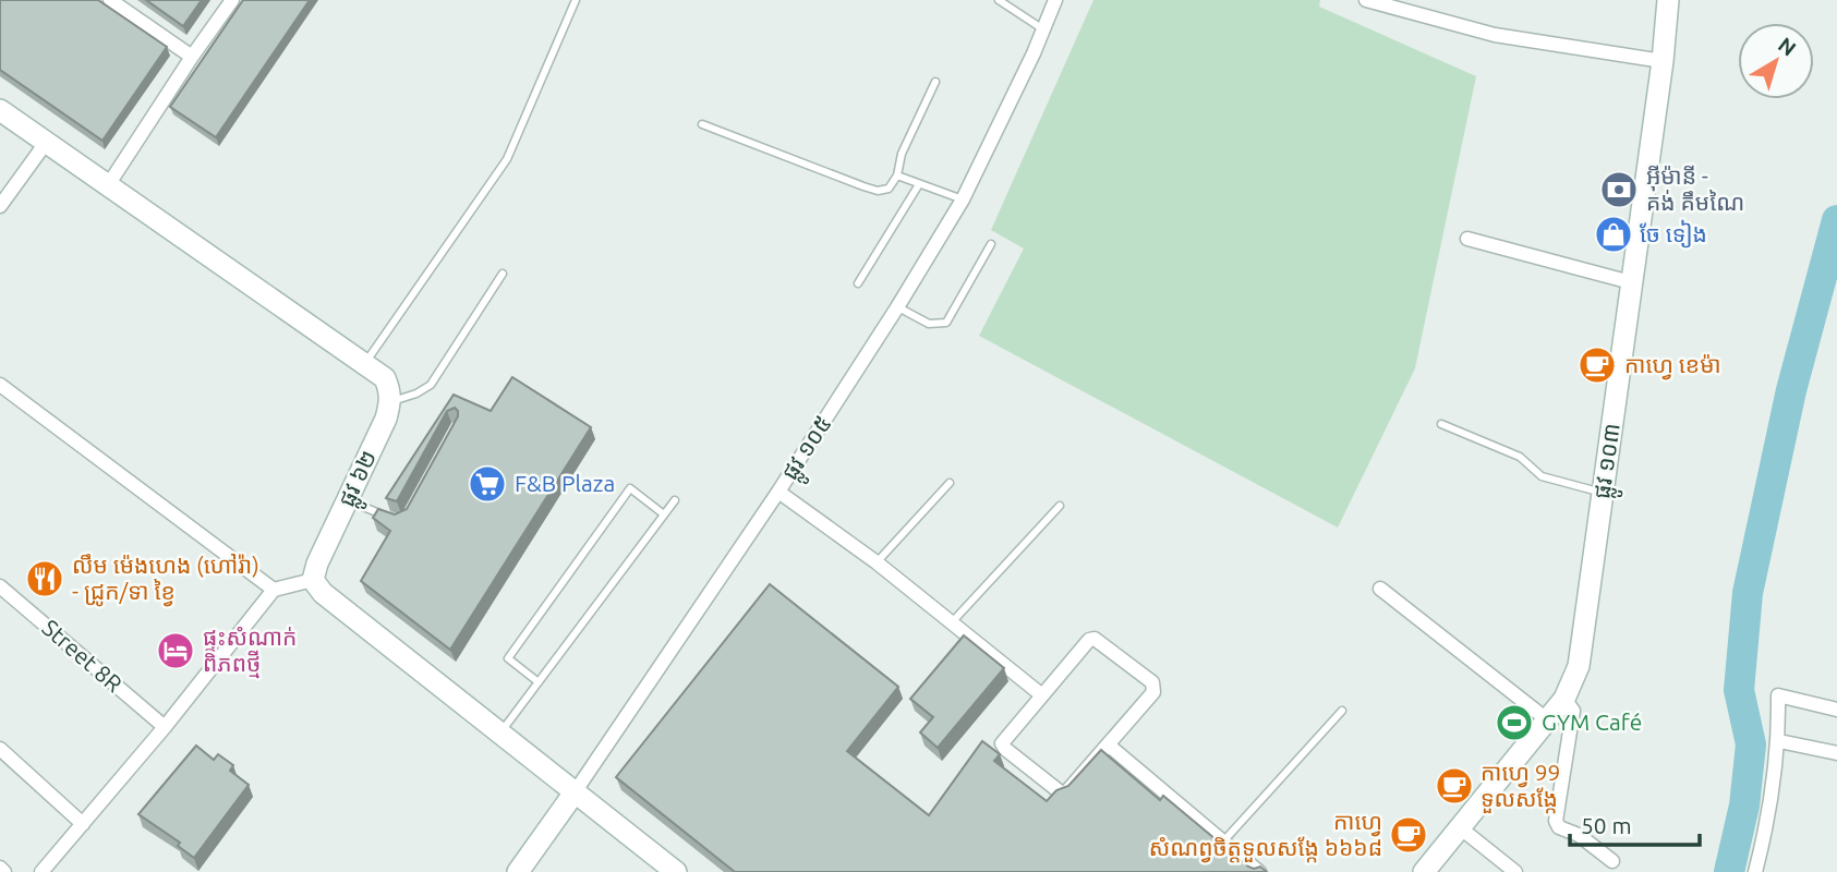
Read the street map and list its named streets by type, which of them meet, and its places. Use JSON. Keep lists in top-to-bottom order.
{
  "streets": {
    "street": [
      "ផ្លូវ ១០៥",
      "ផ្លូវ ១០៣",
      "ផ្លូវ ៦២",
      "Street 8R"
    ]
  },
  "places": {
    "bank": ["អ៊ីម៉ានី - គង់ គឹមណៃ"],
    "shop": ["ចែ ទៀង"],
    "cafe": ["កាហ្វេ ខេម៉ា", "កាហ្វេ 99 ទួលសង្កែ", "កាហ្វេ សំណព្វចិត្តទួលសង្កែ ៦៦៦៨"],
    "supermarket": ["F&B Plaza"],
    "restaurant": ["លឹម ម៉េងហេង (ហៅរ៉ា) - ជ្រូក/ទា ខ្វៃ"],
    "hotel": ["ផ្ទះសំណាក់ ពិភពថ្មី"],
    "sports": ["GYM Café"]
  },
  "scale_bar": "50 m",
  "north": "top right"
}
